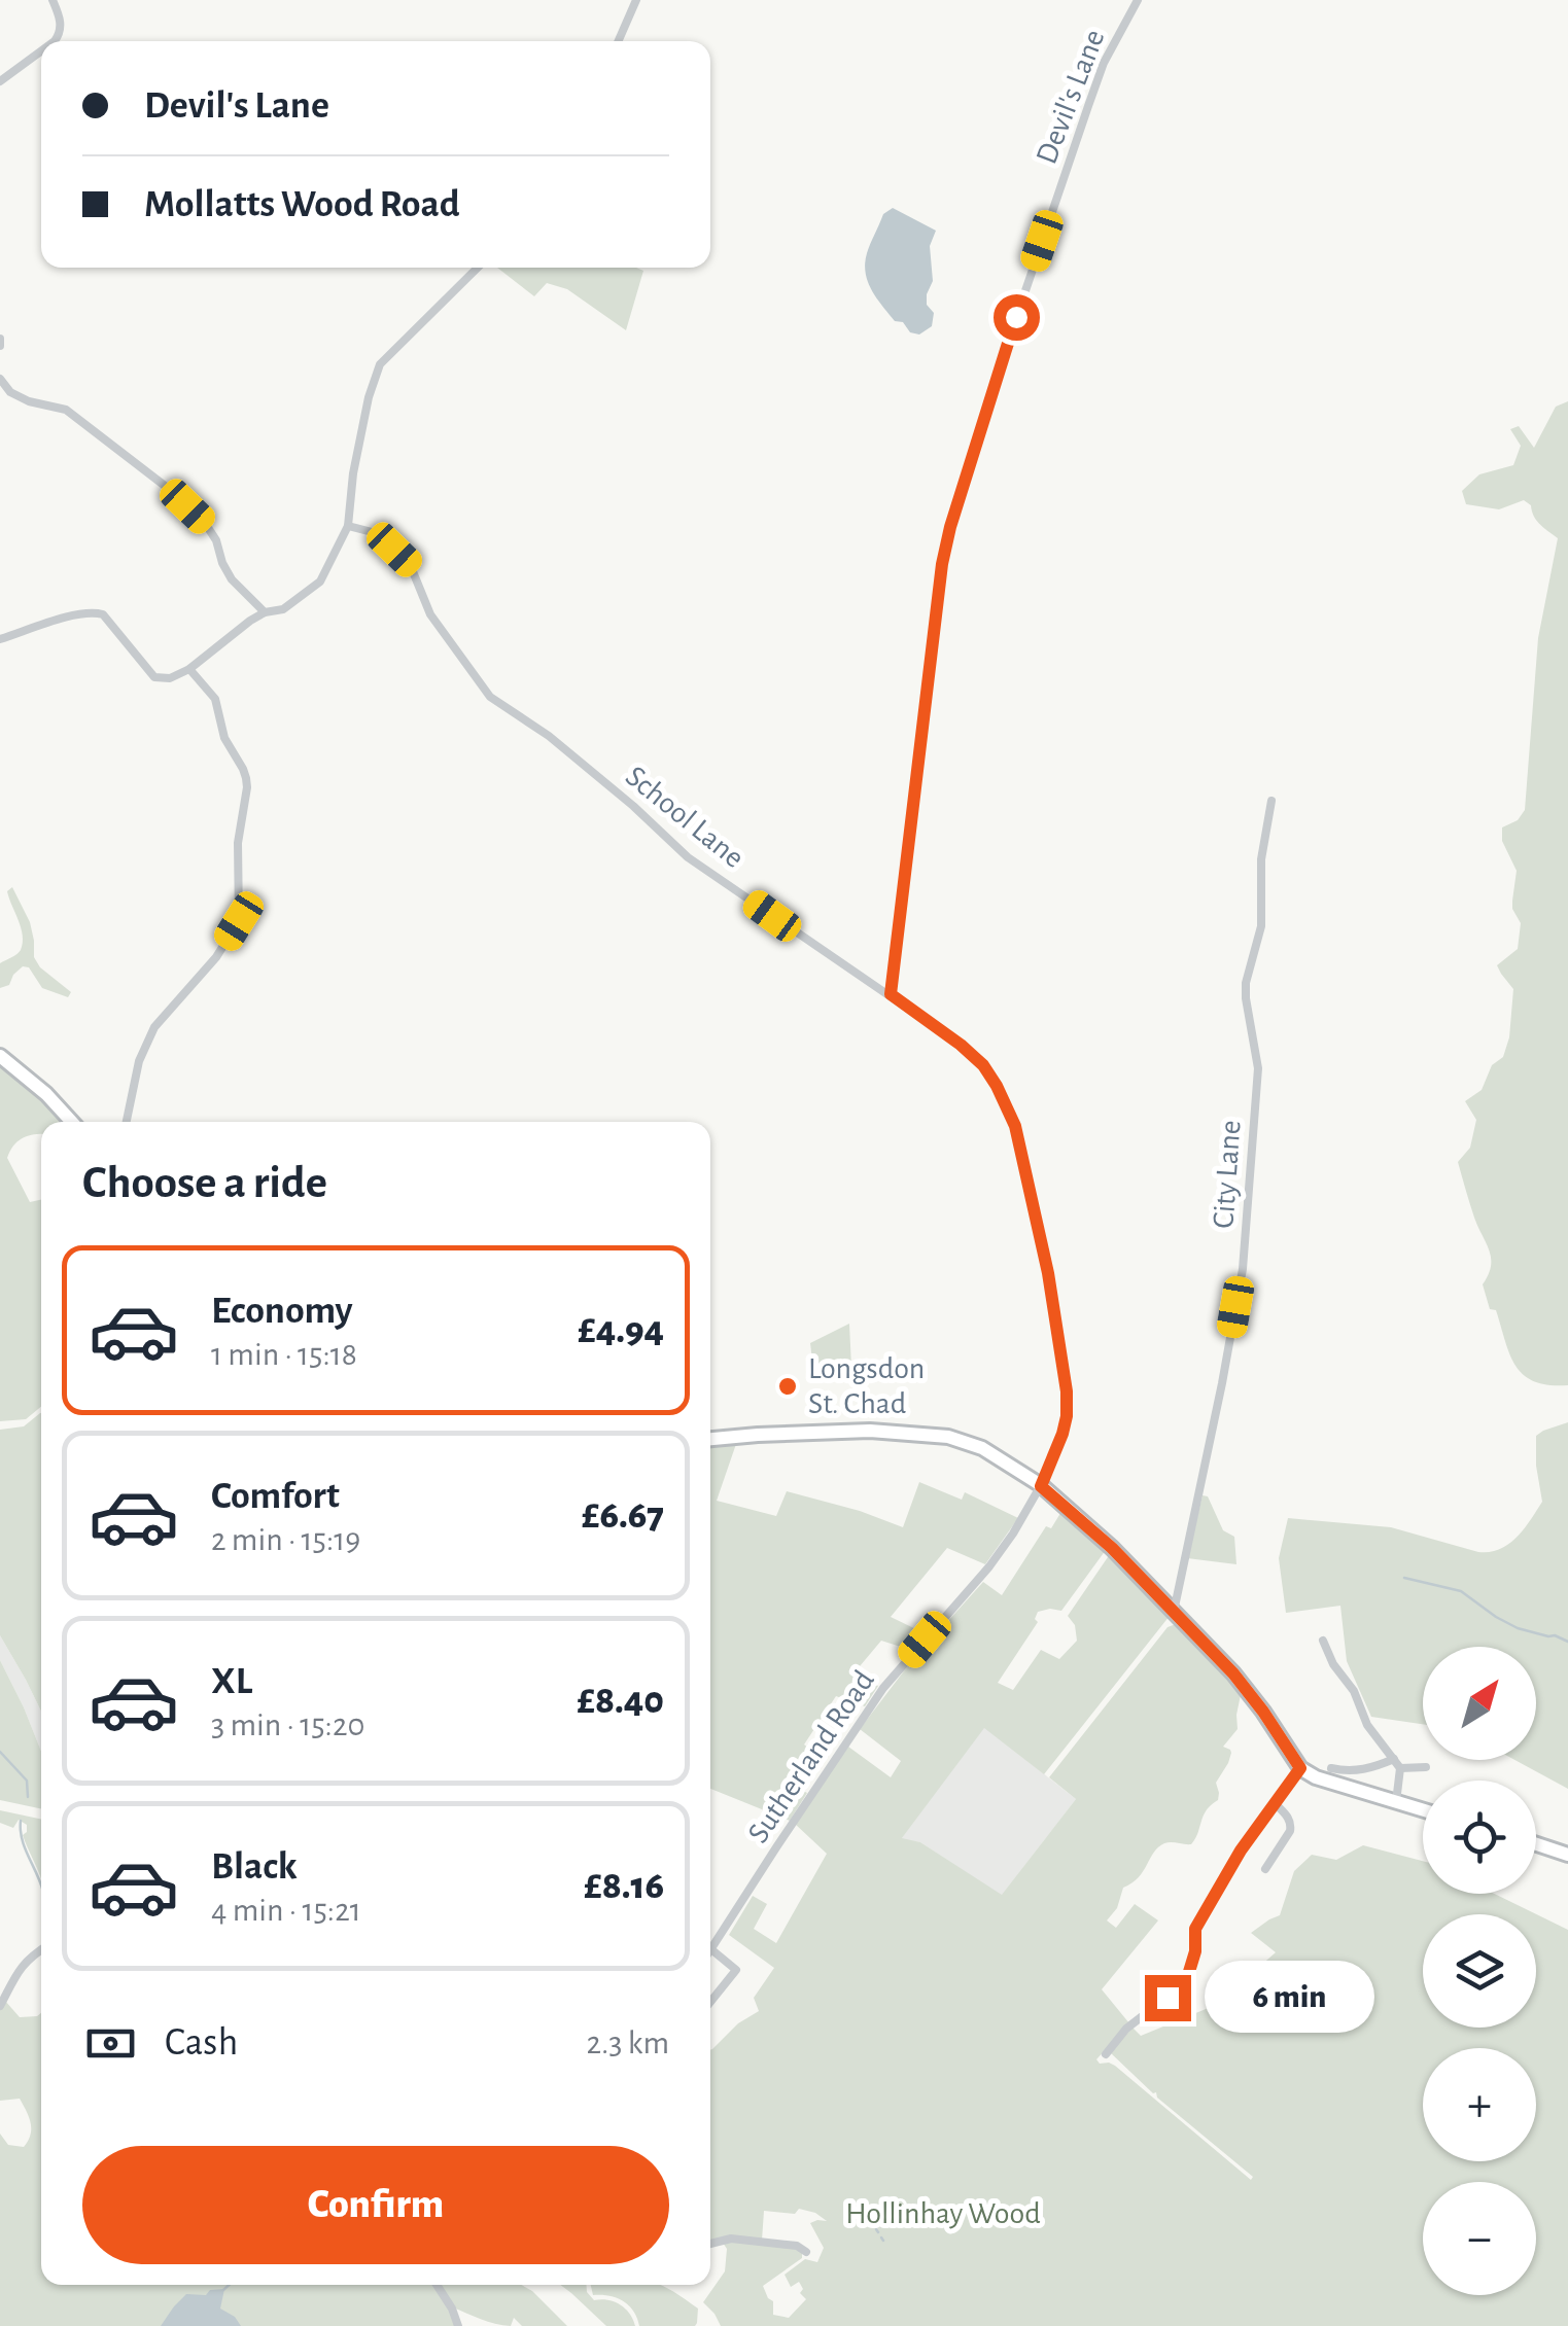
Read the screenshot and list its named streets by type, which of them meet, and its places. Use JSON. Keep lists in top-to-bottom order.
{
  "streets": {
    "street": [
      "Devil's Lane",
      "School Lane",
      "City Lane",
      "Sutherland Road"
    ]
  },
  "crossings": [
    ["Devil's Lane", "School Lane"],
    ["School Lane", "Sutherland Road"]
  ],
  "parks": ["Hollinhay Wood"],
  "places": ["Longsdon St. Chad"],
  "north": "top right",
  "page": {
    "banner": ["Devil's Lane", "Mollatts Wood Road"],
    "heading": "Choose a ride",
    "list": [
      {
        "name": "Economy",
        "note": "1 min · 15:18",
        "value": "£4.94"
      },
      {
        "name": "Comfort",
        "note": "2 min · 15:19",
        "value": "£6.67"
      },
      {
        "name": "XL",
        "note": "3 min · 15:20",
        "value": "£8.40"
      },
      {
        "name": "Black",
        "note": "4 min · 15:21",
        "value": "£8.16"
      }
    ],
    "map_buttons": ["+", "−"],
    "bubble": "6 min",
    "pay": ["Cash", "2.3 km"],
    "buttons": "Confirm"
  }
}
